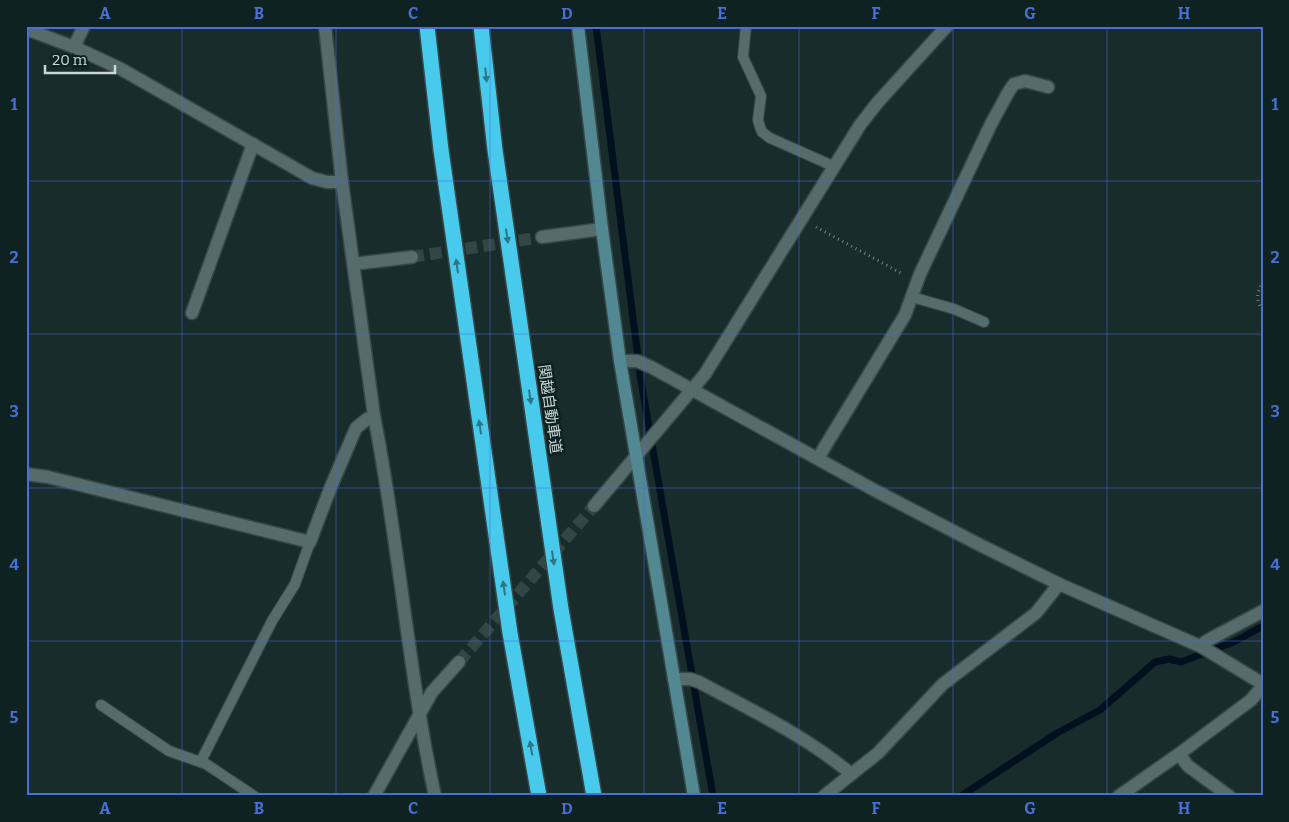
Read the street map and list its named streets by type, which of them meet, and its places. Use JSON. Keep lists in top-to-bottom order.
{
  "streets": {
    "highway": ["関越自動車道"]
  },
  "scale_bar": "20 m",
  "grid": {
    "columns": [
      "A",
      "B",
      "C",
      "D",
      "E",
      "F",
      "G",
      "H"
    ],
    "rows": [
      "1",
      "2",
      "3",
      "4",
      "5"
    ]
  }
}
